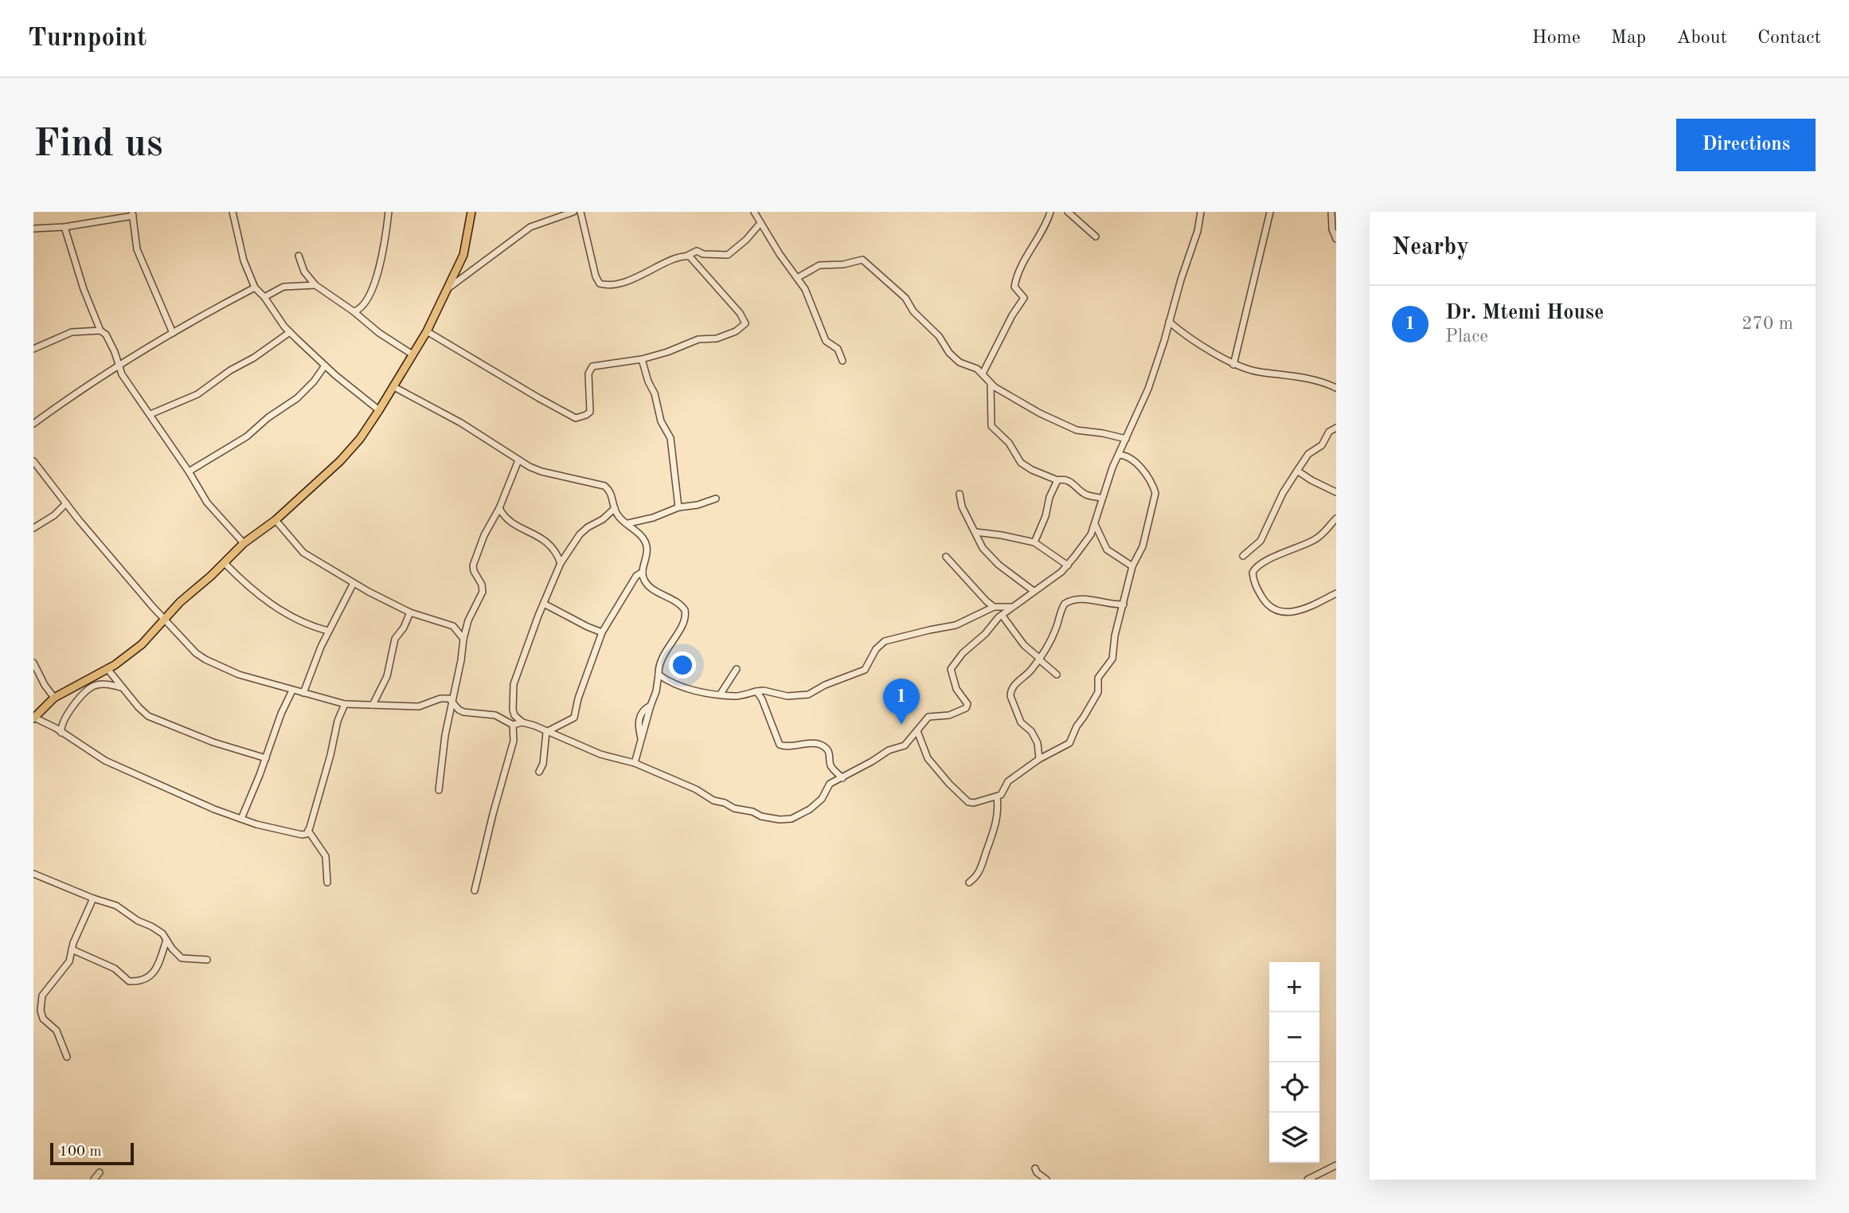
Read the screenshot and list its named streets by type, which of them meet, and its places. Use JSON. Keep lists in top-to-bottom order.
{
  "scale_bar": "100 m",
  "page": {
    "header": "Turnpoint",
    "nav": [
      "Home",
      "Map",
      "About",
      "Contact"
    ],
    "buttons": "Directions",
    "title": "Find us",
    "heading": "Nearby",
    "list": [
      {
        "mark": "1",
        "name": "Dr. Mtemi House",
        "note": "Place",
        "value": "270 m"
      }
    ],
    "pins": "1",
    "map_buttons": ["+", "−"],
    "scale": "100 m"
  }
}
